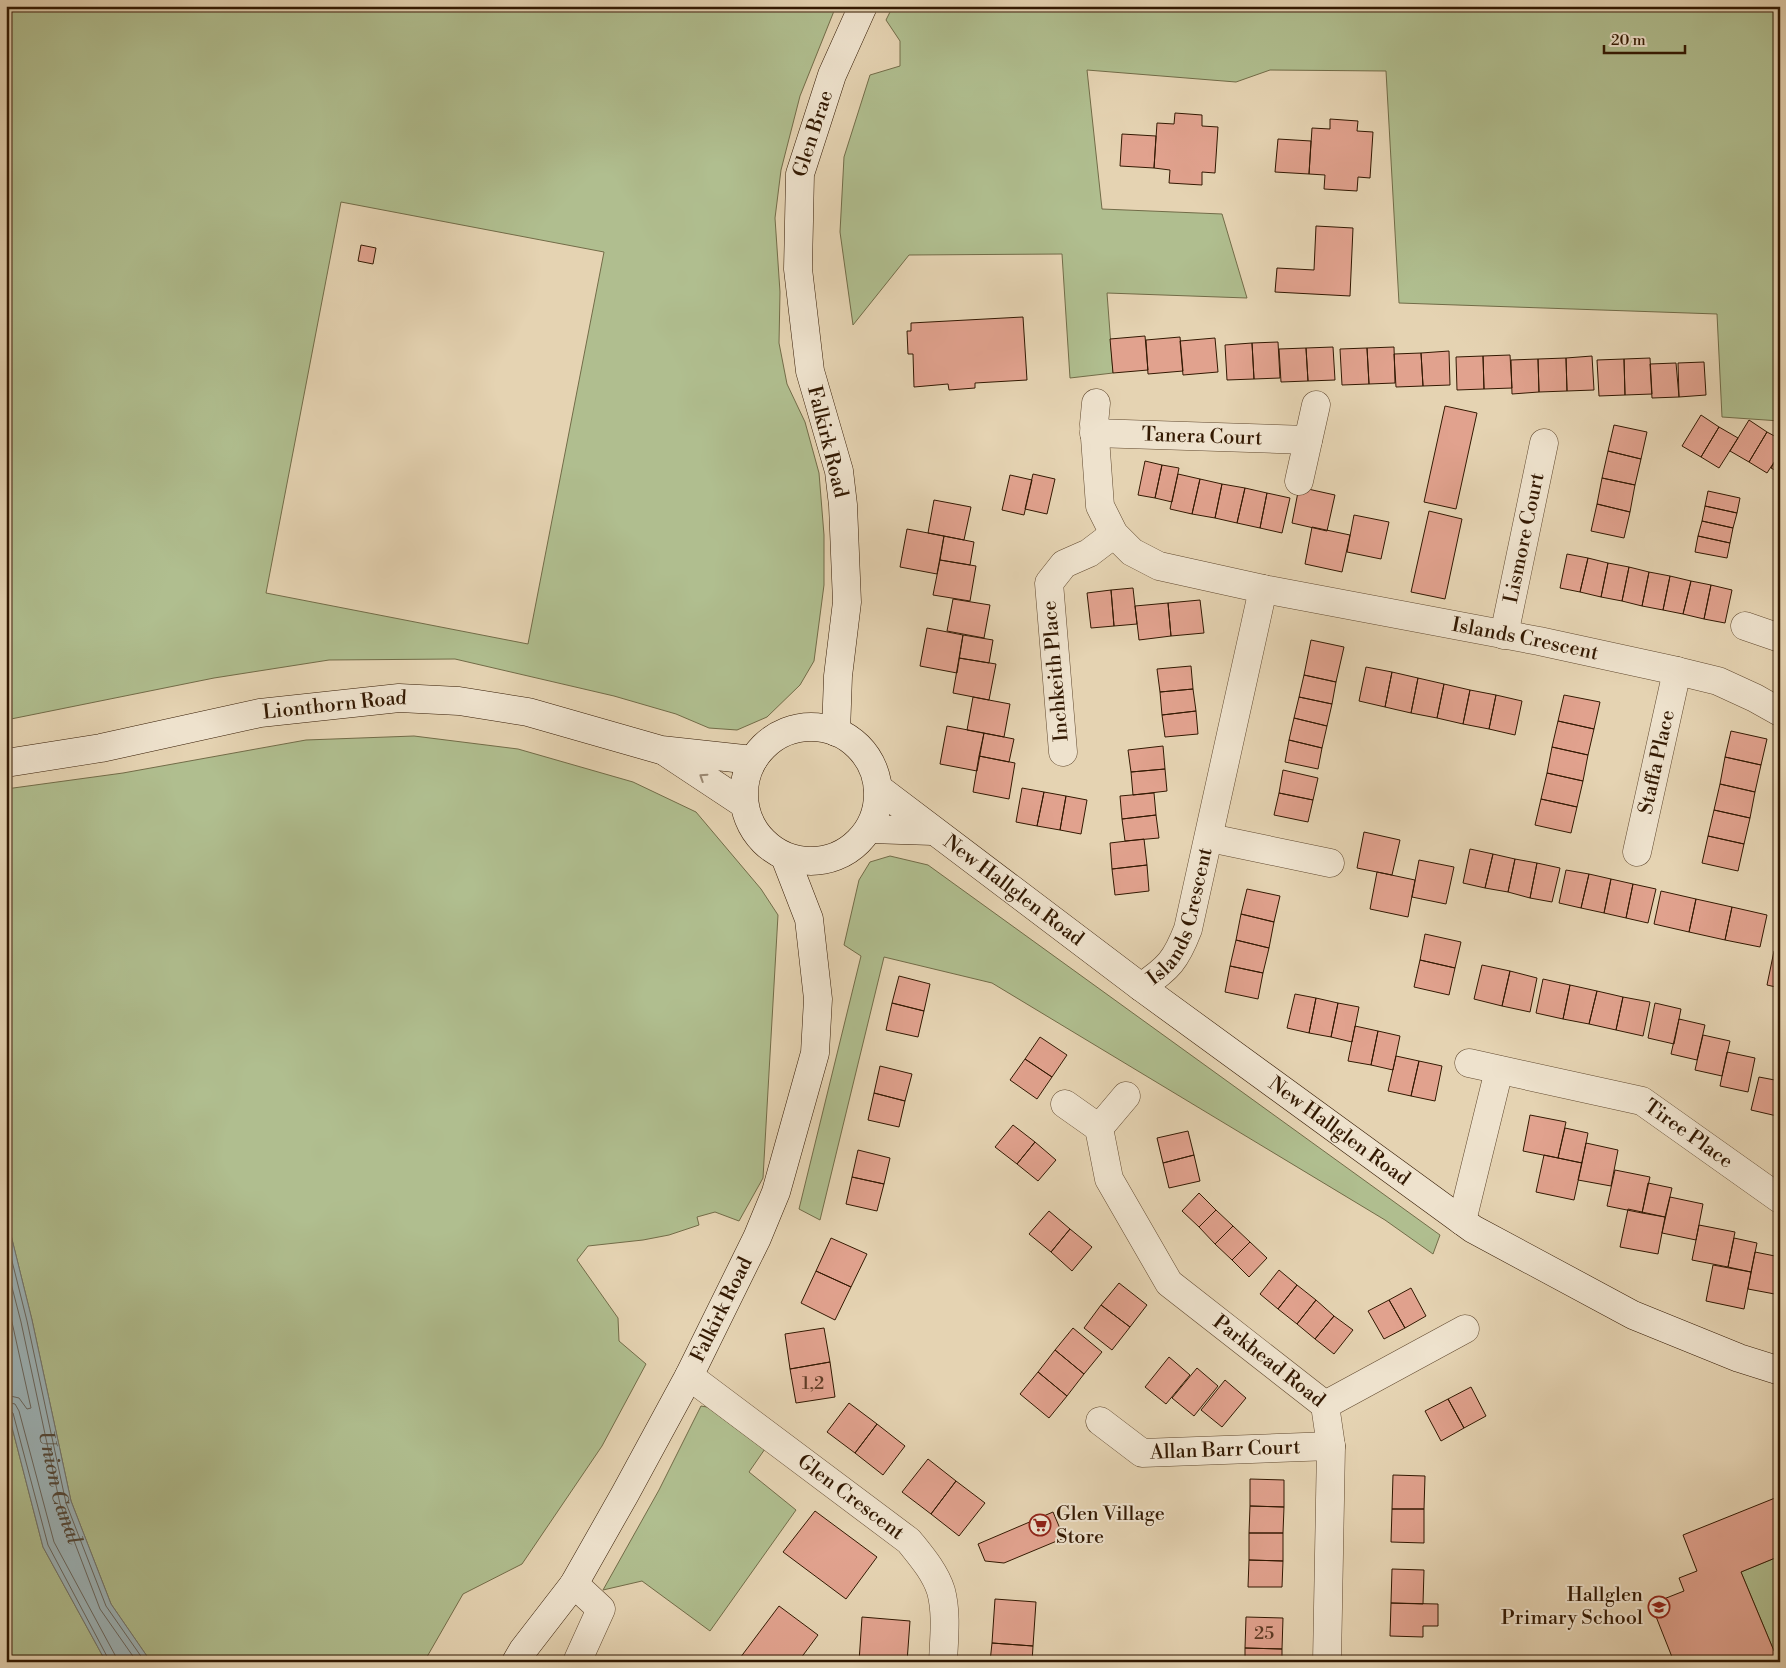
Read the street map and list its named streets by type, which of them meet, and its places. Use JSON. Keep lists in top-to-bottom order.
{
  "streets": {
    "street": [
      "Glen Brae",
      "Tanera Court",
      "Falkirk Road",
      "Lismore Court",
      "Islands Crescent",
      "Inchkeith Place",
      "Lionthorn Road",
      "Staffa Place",
      "New Hallglen Road",
      "Tiree Place",
      "Parkhead Road",
      "Allan Barr Court",
      "Glen Crescent"
    ]
  },
  "crossings": [
    ["Glen Brae", "Falkirk Road"],
    ["Tanera Court", "Islands Crescent"],
    ["Falkirk Road", "Lionthorn Road"],
    ["Falkirk Road", "New Hallglen Road"],
    ["Falkirk Road", "Glen Crescent"],
    ["Lismore Court", "Islands Crescent"],
    ["Islands Crescent", "Inchkeith Place"],
    ["Islands Crescent", "Staffa Place"],
    ["Islands Crescent", "New Hallglen Road"],
    ["Lionthorn Road", "New Hallglen Road"],
    ["Parkhead Road", "Allan Barr Court"]
  ],
  "water": ["Union Canal"],
  "places": {
    "supermarket": ["Glen Village Store"],
    "school or university": ["Hallglen Primary School"]
  },
  "house_numbers": ["1,2", "25"],
  "scale_bar": "20 m"
}
